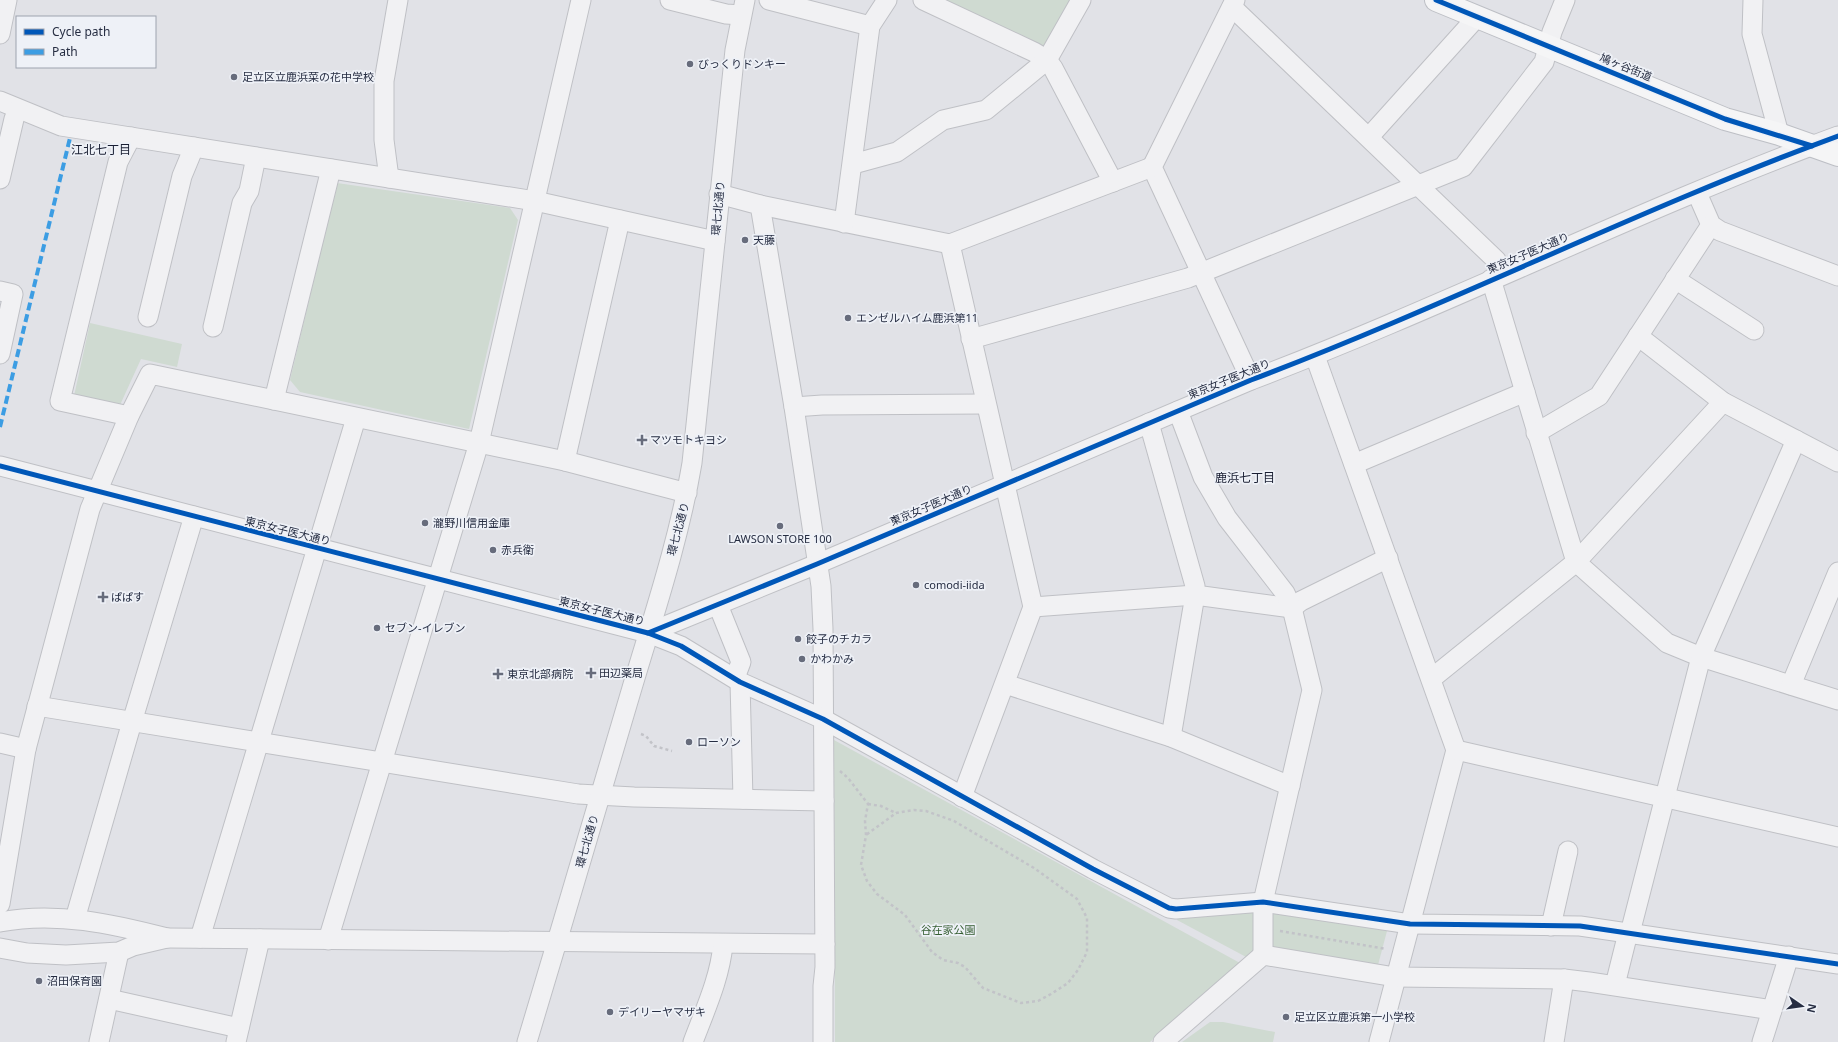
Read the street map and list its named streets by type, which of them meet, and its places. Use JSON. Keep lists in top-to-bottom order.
{
  "streets": {
    "main road": ["鳩ヶ谷街道"],
    "street": ["環七北通り", "東京女子医大通り"]
  },
  "crossings": [
    ["鳩ヶ谷街道", "東京女子医大通り"],
    ["環七北通り", "東京女子医大通り"]
  ],
  "districts": ["江北七丁目", "鹿浜七丁目"],
  "parks": ["谷在家公園"],
  "places": {
    "other": [
      "びっくりドンキー",
      "足立区立鹿浜菜の花中学校",
      "天藤",
      "エンゼルハイム鹿浜第11",
      "瀧野川信用金庫",
      "LAWSON STORE 100",
      "赤兵衛",
      "comodi-iida",
      "セブン-イレブン",
      "餃子のチカラ",
      "かわかみ",
      "ローソン",
      "沼田保育園",
      "デイリーヤマザキ",
      "足立区立鹿浜第一小学校"
    ],
    "health": [
      "マツモトキヨシ",
      "ぱぱす",
      "田辺薬局",
      "東京北部病院"
    ]
  },
  "legend": ["Cycle path", "Path"],
  "north": "right"
}
